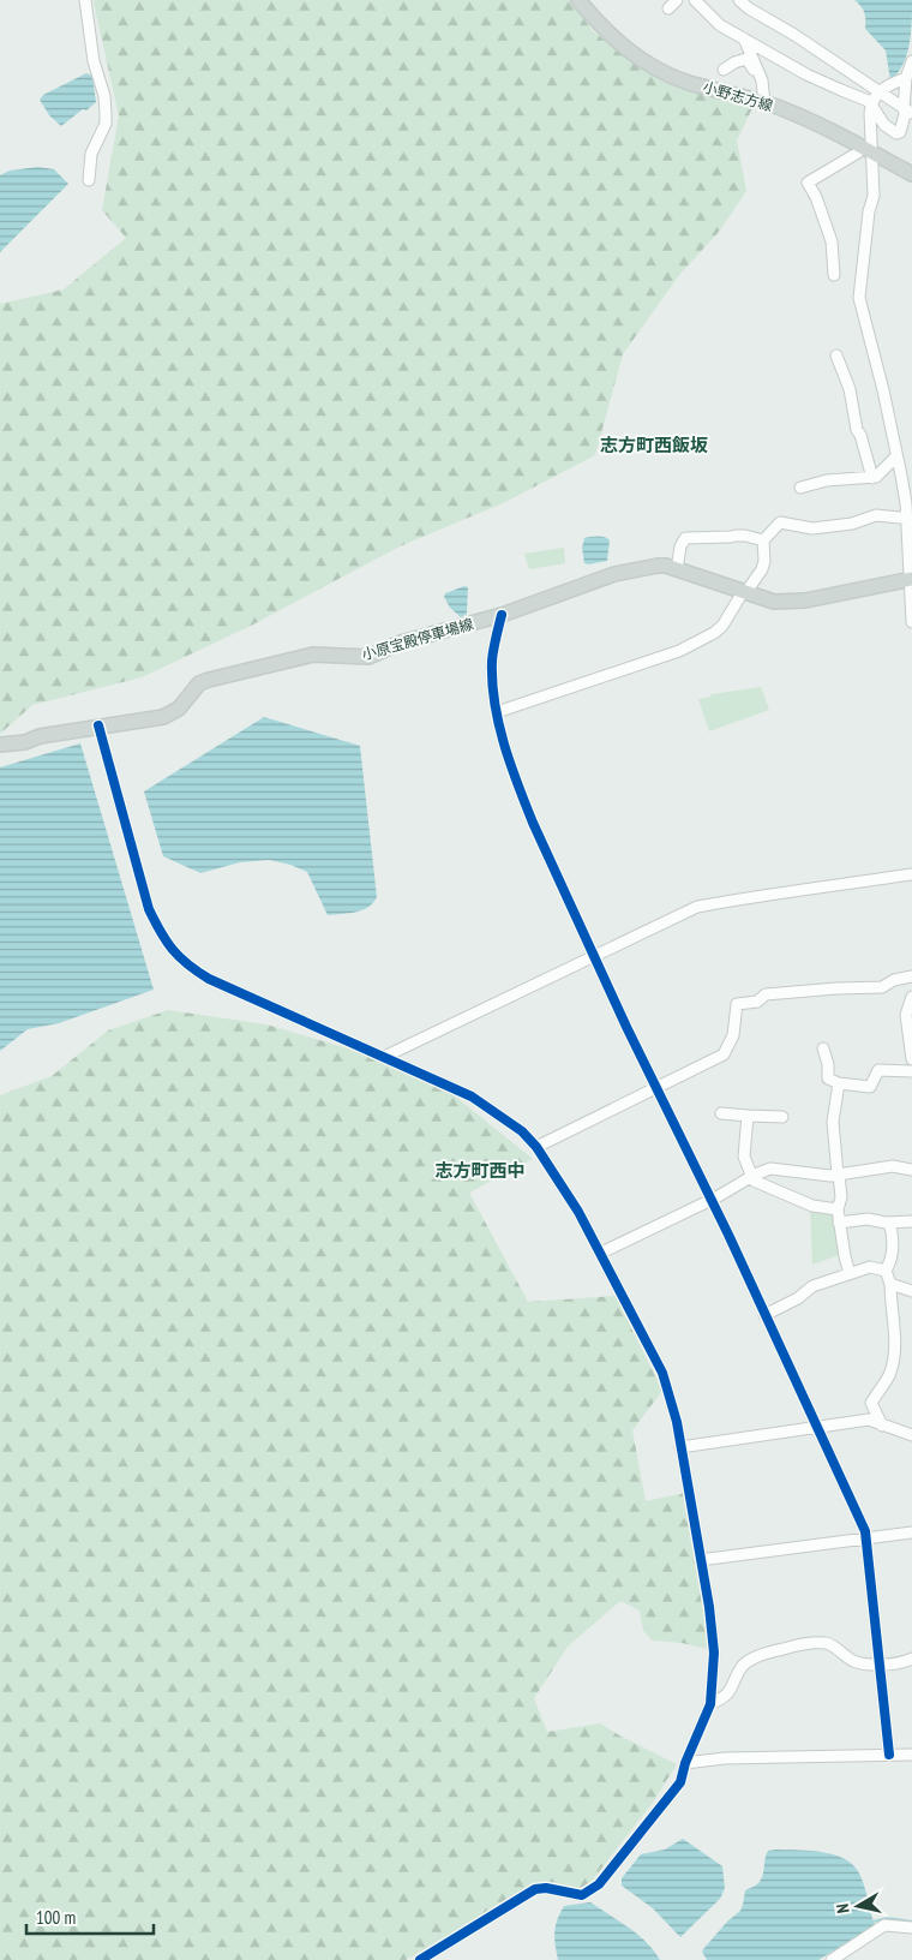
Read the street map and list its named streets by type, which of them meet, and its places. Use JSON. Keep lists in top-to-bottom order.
{
  "streets": {
    "main road": ["小野志方線", "小原宝殿停車場線"]
  },
  "districts": ["志方町西飯坂", "志方町西中"],
  "scale_bar": "100 m",
  "north": "left"
}
